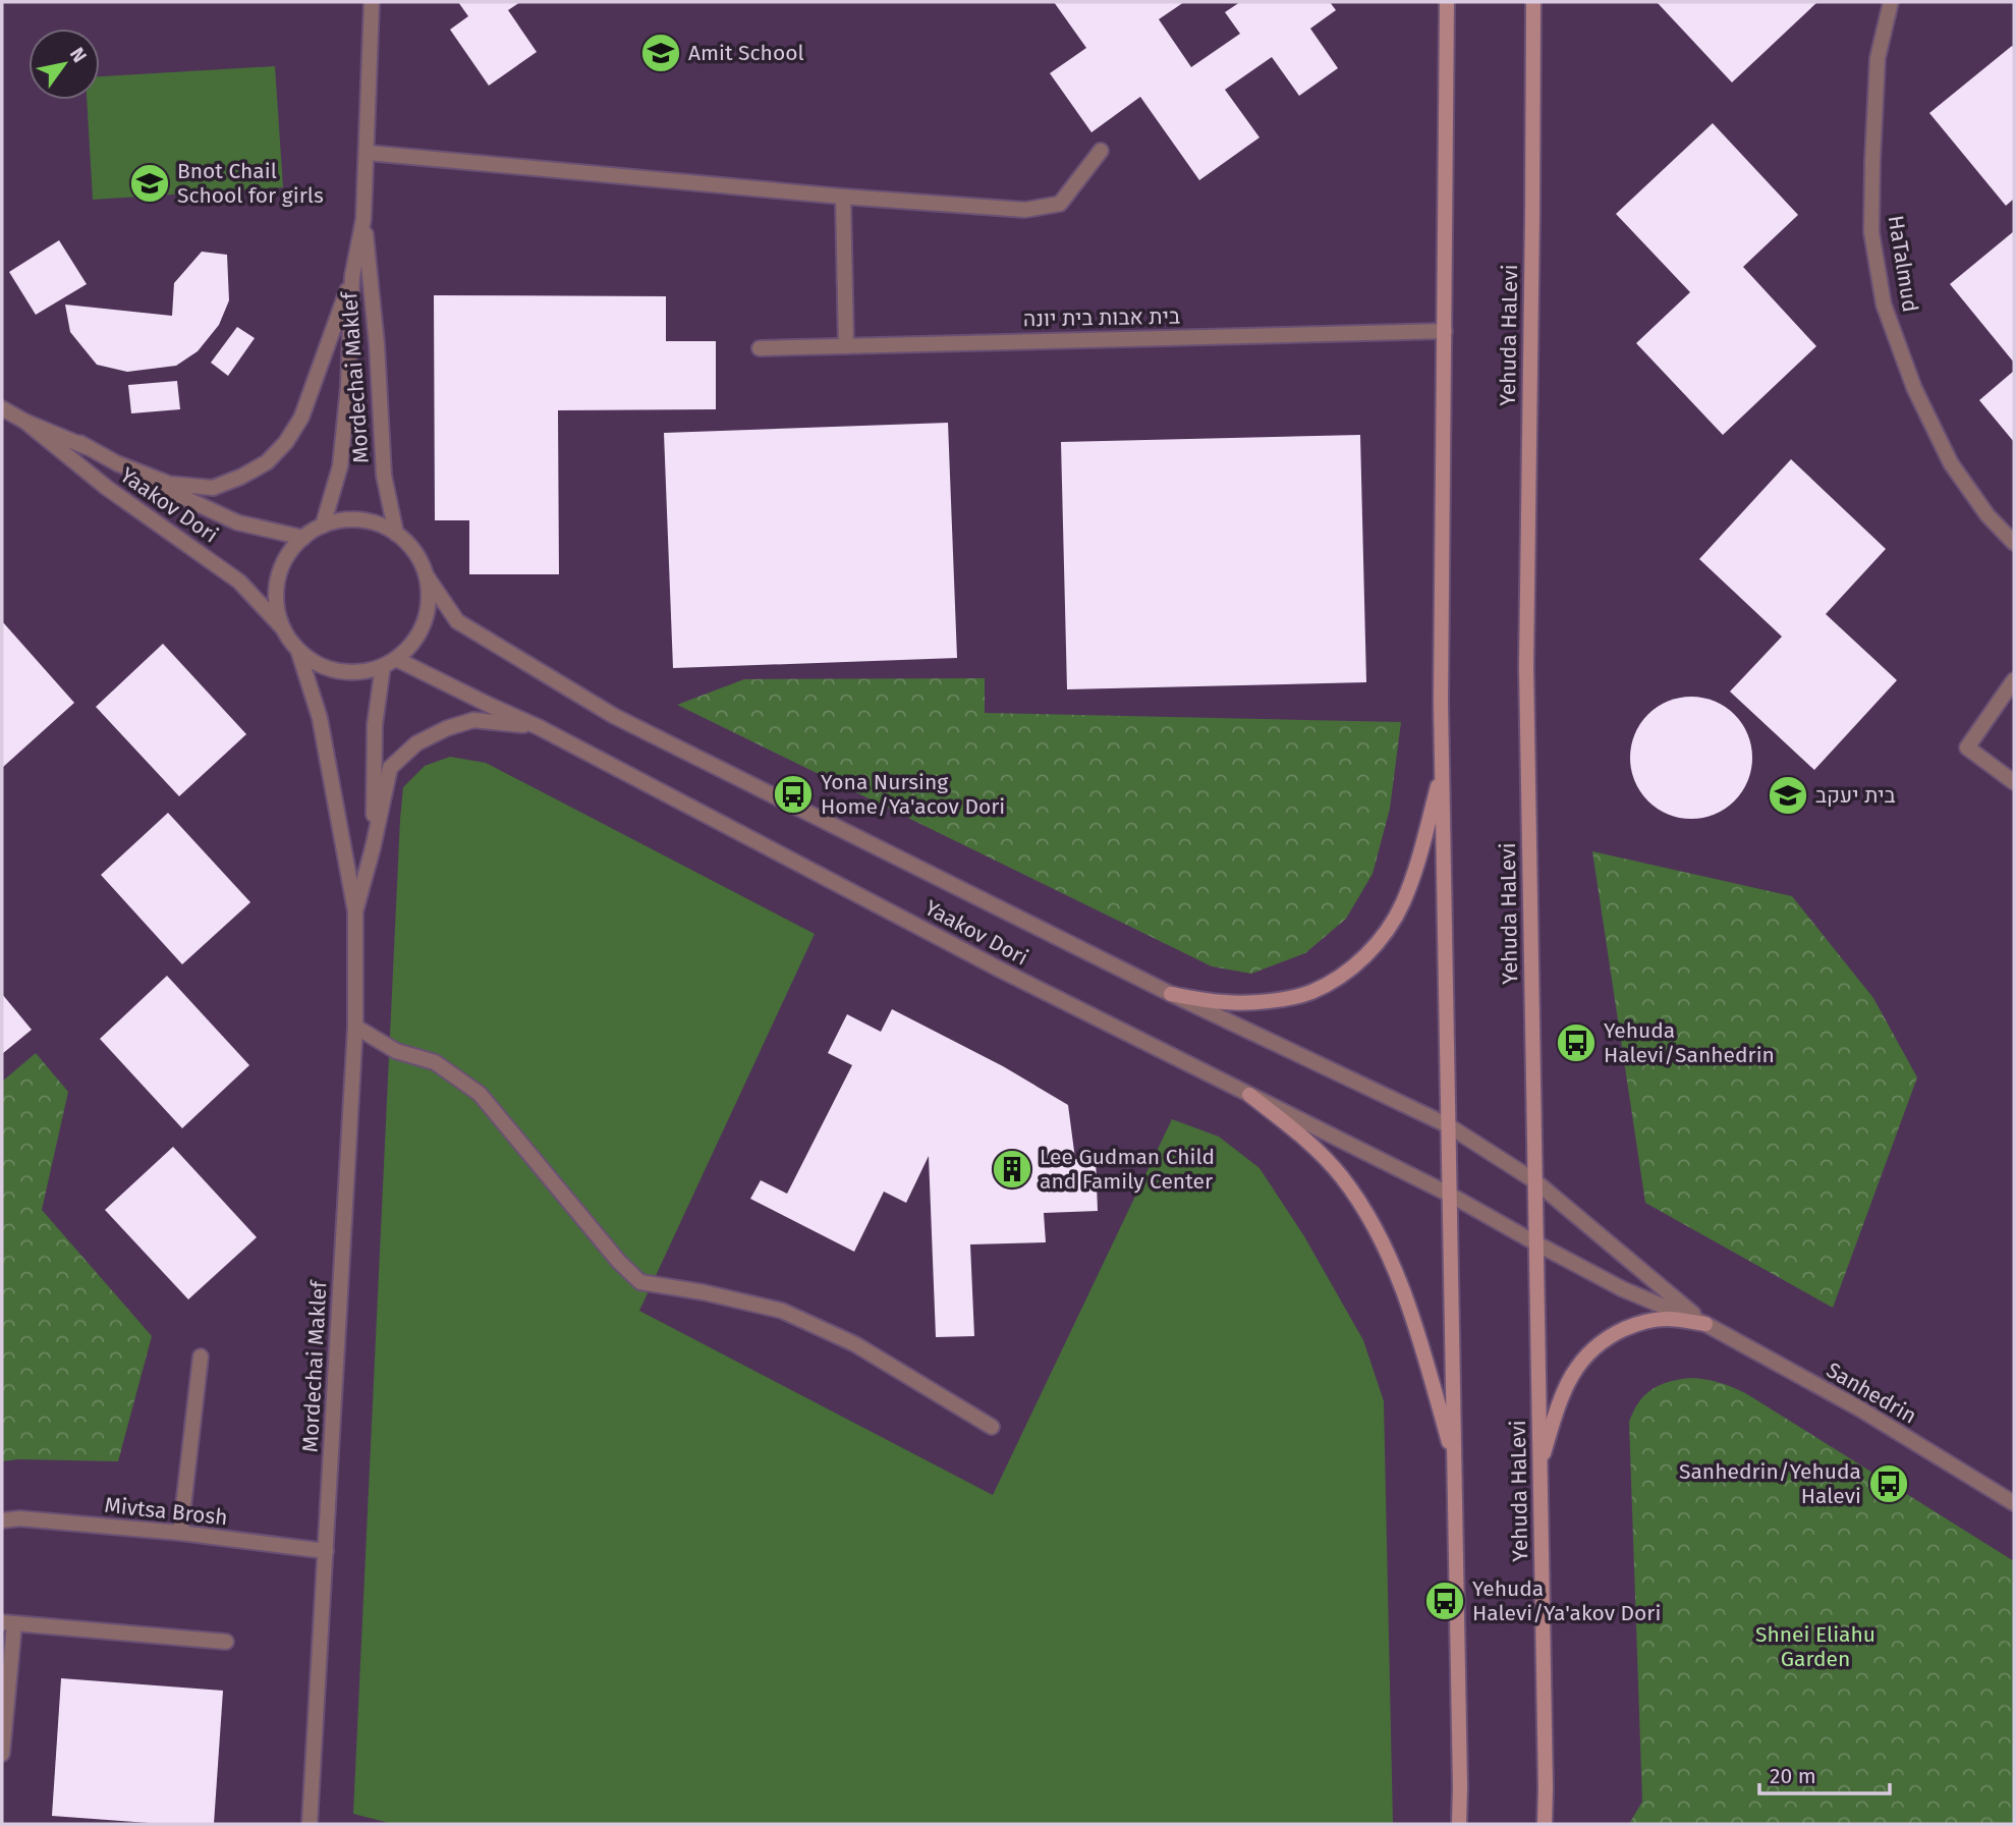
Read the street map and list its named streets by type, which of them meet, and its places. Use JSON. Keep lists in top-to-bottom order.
{
  "streets": {
    "main road": ["Yehuda HaLevi"],
    "street": [
      "HaTalmud",
      "בית אבות בית יונה",
      "Mordechai Maklef",
      "Yaakov Dori",
      "Sanhedrin",
      "Mivtsa Brosh"
    ]
  },
  "crossings": [
    ["Yehuda HaLevi", "Yaakov Dori"],
    ["Yehuda HaLevi", "Sanhedrin"],
    ["Mordechai Maklef", "Yaakov Dori"],
    ["Mordechai Maklef", "Mivtsa Brosh"],
    ["Yaakov Dori", "Sanhedrin"]
  ],
  "parks": ["Shnei Eliahu Garden"],
  "places": {
    "school or university": ["Amit School", "Bnot Chail School for girls", "בית יעקב"],
    "bus stop": [
      "Yona Nursing Home/Ya'acov Dori",
      "Yehuda Halevi/Sanhedrin",
      "Sanhedrin/Yehuda Halevi",
      "Yehuda Halevi/Ya'akov Dori"
    ],
    "building": ["Lee Gudman Child and Family Center"]
  },
  "scale_bar": "20 m",
  "north": "top right"
}
